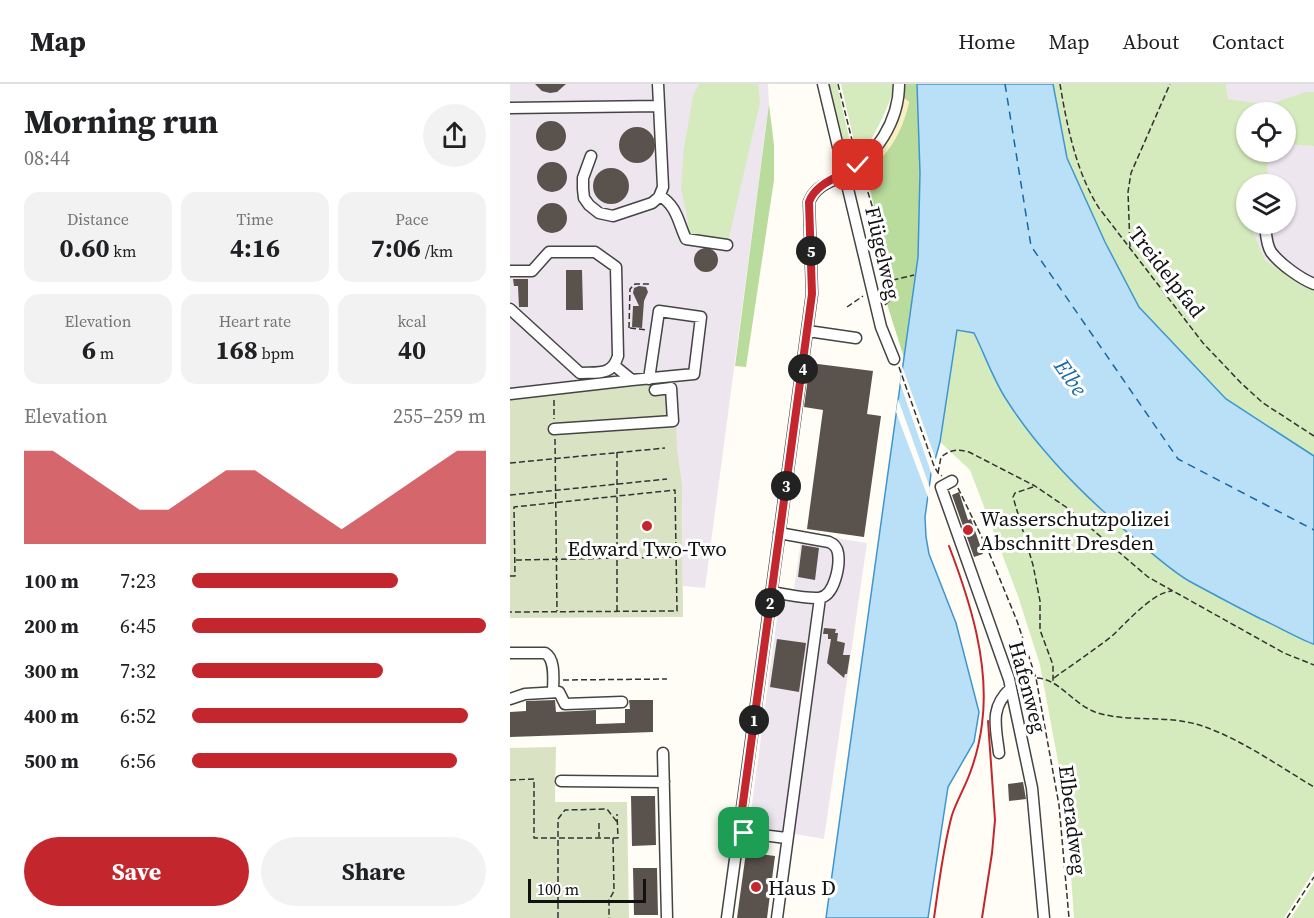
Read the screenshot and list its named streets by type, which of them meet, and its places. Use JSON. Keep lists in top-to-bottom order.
{
  "streets": {
    "street": ["Flügelweg", "Hafenweg"],
    "path": ["Treidelpfad", "Elberadweg"]
  },
  "crossings": [
    ["Hafenweg", "Elberadweg"]
  ],
  "water": ["Elbe"],
  "places": ["Edward Two-Two", "Wasserschutzpolizei Abschnitt Dresden", "Haus D"],
  "scale_bar": "100 m",
  "page": {
    "header": "Map",
    "nav": [
      "Home",
      "Map",
      "About",
      "Contact"
    ],
    "heading": ["Morning run", "08:44"],
    "stats": [
      ["Distance", "0.60 km"],
      ["Time", "4:16"],
      ["Pace", "7:06 /km"],
      ["Elevation", "6 m"],
      ["Heart rate", "168 bpm"],
      ["kcal", "40"]
    ],
    "pins": [
      "5",
      "4",
      "3",
      "2",
      "1"
    ],
    "chart": ["Elevation", "255–259 m"],
    "list": [
      {
        "name": "100 m",
        "note": "7:23"
      },
      {
        "name": "200 m",
        "note": "6:45"
      },
      {
        "name": "300 m",
        "note": "7:32"
      },
      {
        "name": "400 m",
        "note": "6:52"
      },
      {
        "name": "500 m",
        "note": "6:56"
      }
    ],
    "buttons": ["Save", "Share"],
    "scale": "100 m"
  }
}
